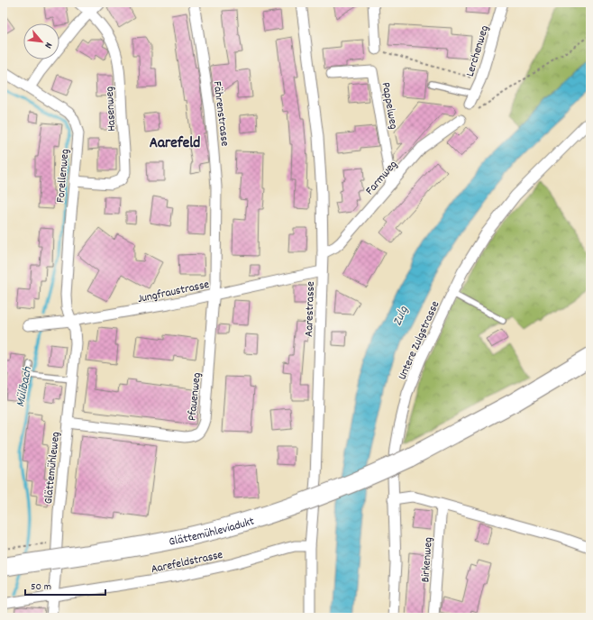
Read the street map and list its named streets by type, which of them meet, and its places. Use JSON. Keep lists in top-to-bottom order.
{
  "streets": {
    "highway": ["Glättemühleviadukt"],
    "street": [
      "Lerchenweg",
      "Pappelweg",
      "Hasenweg",
      "Fährenstrasse",
      "Forellenweg",
      "Farmweg",
      "Jungfraustrasse",
      "Aarestrasse",
      "Untere Zulgstrasse",
      "Pfauenweg",
      "Glättemühleweg",
      "Birkenweg",
      "Aarefeldstrasse"
    ]
  },
  "crossings": [
    ["Pappelweg", "Farmweg"],
    ["Hasenweg", "Forellenweg"],
    ["Fährenstrasse", "Jungfraustrasse"],
    ["Fährenstrasse", "Pfauenweg"],
    ["Forellenweg", "Jungfraustrasse"],
    ["Forellenweg", "Glättemühleweg"],
    ["Farmweg", "Aarestrasse"],
    ["Jungfraustrasse", "Aarestrasse"],
    ["Jungfraustrasse", "Pfauenweg"],
    ["Jungfraustrasse", "Glättemühleweg"],
    ["Aarestrasse", "Aarefeldstrasse"],
    ["Pfauenweg", "Glättemühleweg"],
    ["Glättemühleweg", "Aarefeldstrasse"]
  ],
  "districts": ["Aarefeld"],
  "water": ["Zulg", "Mülibach"],
  "scale_bar": "50 m",
  "north": "bottom right"
}
